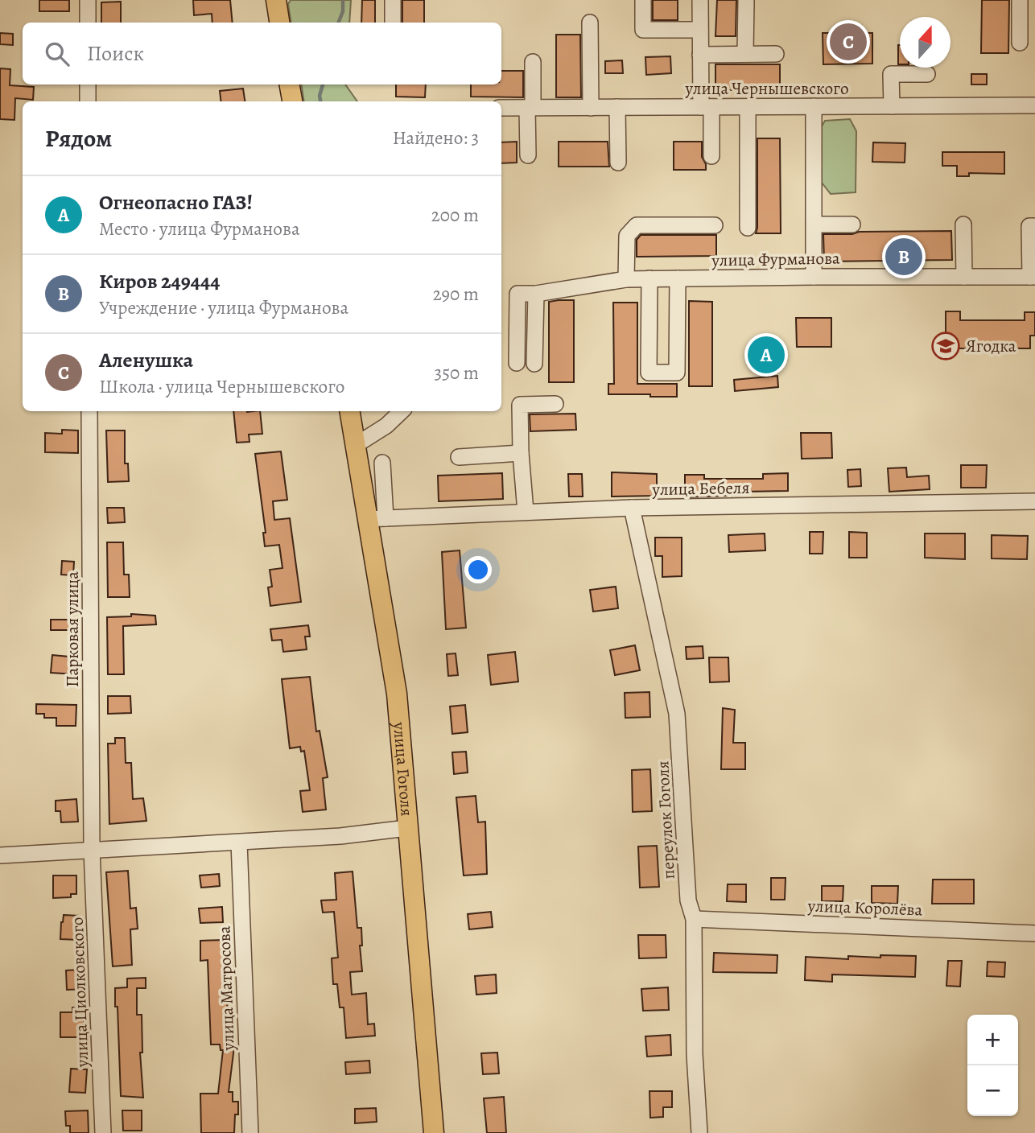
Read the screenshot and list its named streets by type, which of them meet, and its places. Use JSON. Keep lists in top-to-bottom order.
{
  "streets": {
    "main road": ["улица Гоголя"],
    "street": [
      "улица Чернышевского",
      "улица Фурманова",
      "улица Бебеля",
      "Парковая улица",
      "переулок Гоголя",
      "улица Королёва",
      "улица Матросова",
      "улица Циолковского"
    ]
  },
  "crossings": [
    ["улица Бебеля", "улица Гоголя"],
    ["улица Бебеля", "переулок Гоголя"],
    ["Парковая улица", "улица Циолковского"],
    ["переулок Гоголя", "улица Королёва"]
  ],
  "places": {
    "school or university": ["Ягодка"]
  },
  "north": "top",
  "page": {
    "pins": ["C", "B", "A"],
    "search": "Поиск",
    "heading": ["Рядом", "Найдено: 3"],
    "list": [
      {
        "mark": "A",
        "name": "Огнеопасно ГАЗ!",
        "note": "Место · улица Фурманова",
        "value": "200 m"
      },
      {
        "mark": "B",
        "name": "Киров 249444",
        "note": "Учреждение · улица Фурманова",
        "value": "290 m"
      },
      {
        "mark": "C",
        "name": "Аленушка",
        "note": "Школа · улица Чернышевского",
        "value": "350 m"
      }
    ],
    "map_buttons": ["+", "−"]
  }
}
